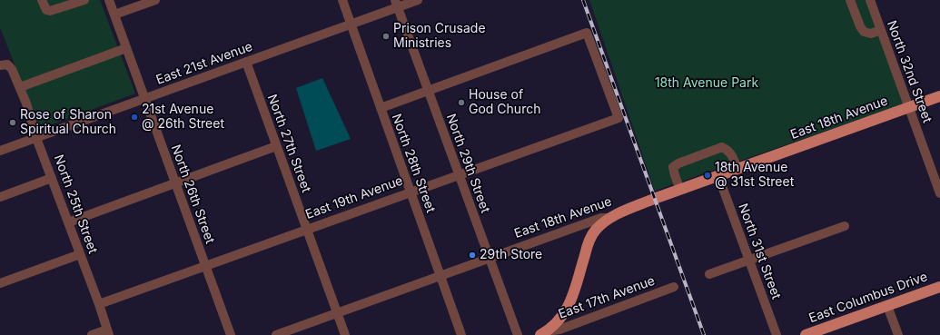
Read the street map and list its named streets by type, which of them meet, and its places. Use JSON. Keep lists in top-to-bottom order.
{
  "streets": {
    "main road": ["East 18th Avenue", "East Columbus Drive"],
    "street": [
      "East 21st Avenue",
      "North 32nd Street",
      "North 27th Street",
      "North 28th Street",
      "North 29th Street",
      "North 26th Street",
      "East 19th Avenue",
      "North 25th Street",
      "North 31st Street",
      "East 17th Avenue"
    ]
  },
  "crossings": [
    ["East 21st Avenue", "North 27th Street"],
    ["East 21st Avenue", "North 28th Street"],
    ["East 21st Avenue", "North 29th Street"],
    ["East 21st Avenue", "North 26th Street"],
    ["East 21st Avenue", "North 25th Street"],
    ["North 32nd Street", "East 18th Avenue"],
    ["East 18th Avenue", "North 27th Street"],
    ["East 18th Avenue", "North 28th Street"],
    ["East 18th Avenue", "North 29th Street"],
    ["East 18th Avenue", "North 31st Street"],
    ["North 27th Street", "East 19th Avenue"],
    ["North 28th Street", "East 19th Avenue"],
    ["North 29th Street", "East 19th Avenue"],
    ["North 26th Street", "East 19th Avenue"],
    ["East 19th Avenue", "North 25th Street"]
  ],
  "parks": ["18th Avenue Park"],
  "places": [
    "Prison Crusade Ministries",
    "House of God Church",
    "21st Avenue @ 26th Street",
    "Rose of Sharon Spiritual Church",
    "18th Avenue @ 31st Street",
    "29th Store"
  ]
}
